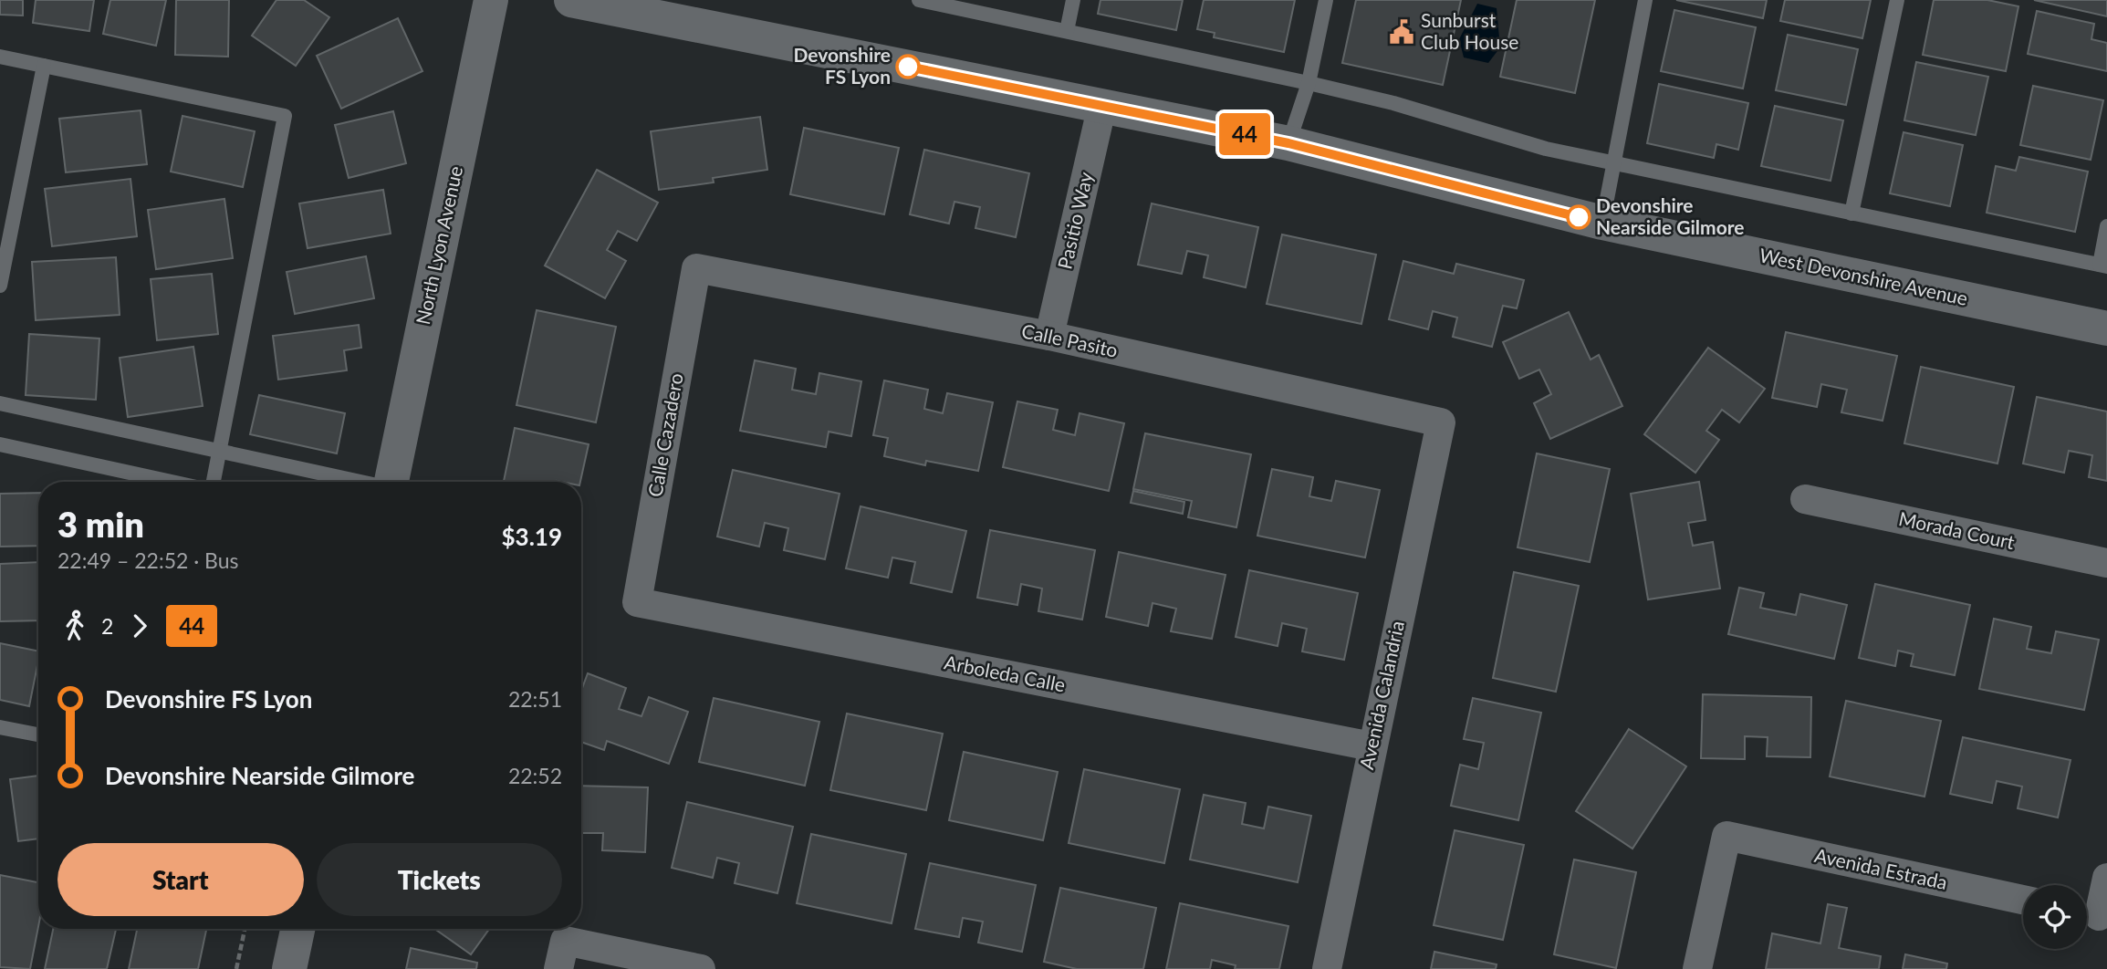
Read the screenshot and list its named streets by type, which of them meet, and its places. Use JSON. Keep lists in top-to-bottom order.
{
  "streets": {
    "street": [
      "Pasitio Way",
      "North Lyon Avenue",
      "West Devonshire Avenue",
      "Calle Pasito",
      "Calle Cazadero",
      "Morada Court",
      "Arboleda Calle",
      "Avenida Calandria",
      "Avenida Estrada"
    ]
  },
  "crossings": [
    ["Pasitio Way", "West Devonshire Avenue"],
    ["Pasitio Way", "Calle Pasito"],
    ["Calle Pasito", "Calle Cazadero"],
    ["Calle Pasito", "Avenida Calandria"],
    ["Calle Cazadero", "Arboleda Calle"],
    ["Arboleda Calle", "Avenida Calandria"]
  ],
  "places": {
    "public building": ["Sunburst Club House"],
    "other": ["Devonshire FS Lyon", "Devonshire Nearside Gilmore"]
  },
  "lines": ["bus line 44"],
  "page": {
    "on_map": "44",
    "heading": ["3 min", "22:49 – 22:52 · Bus", "$3.19"],
    "legs": ["2", "44"],
    "list": [
      {
        "name": "Devonshire FS Lyon",
        "value": "22:51"
      },
      {
        "name": "Devonshire Nearside Gilmore",
        "value": "22:52"
      }
    ],
    "buttons": ["Start", "Tickets"]
  }
}
